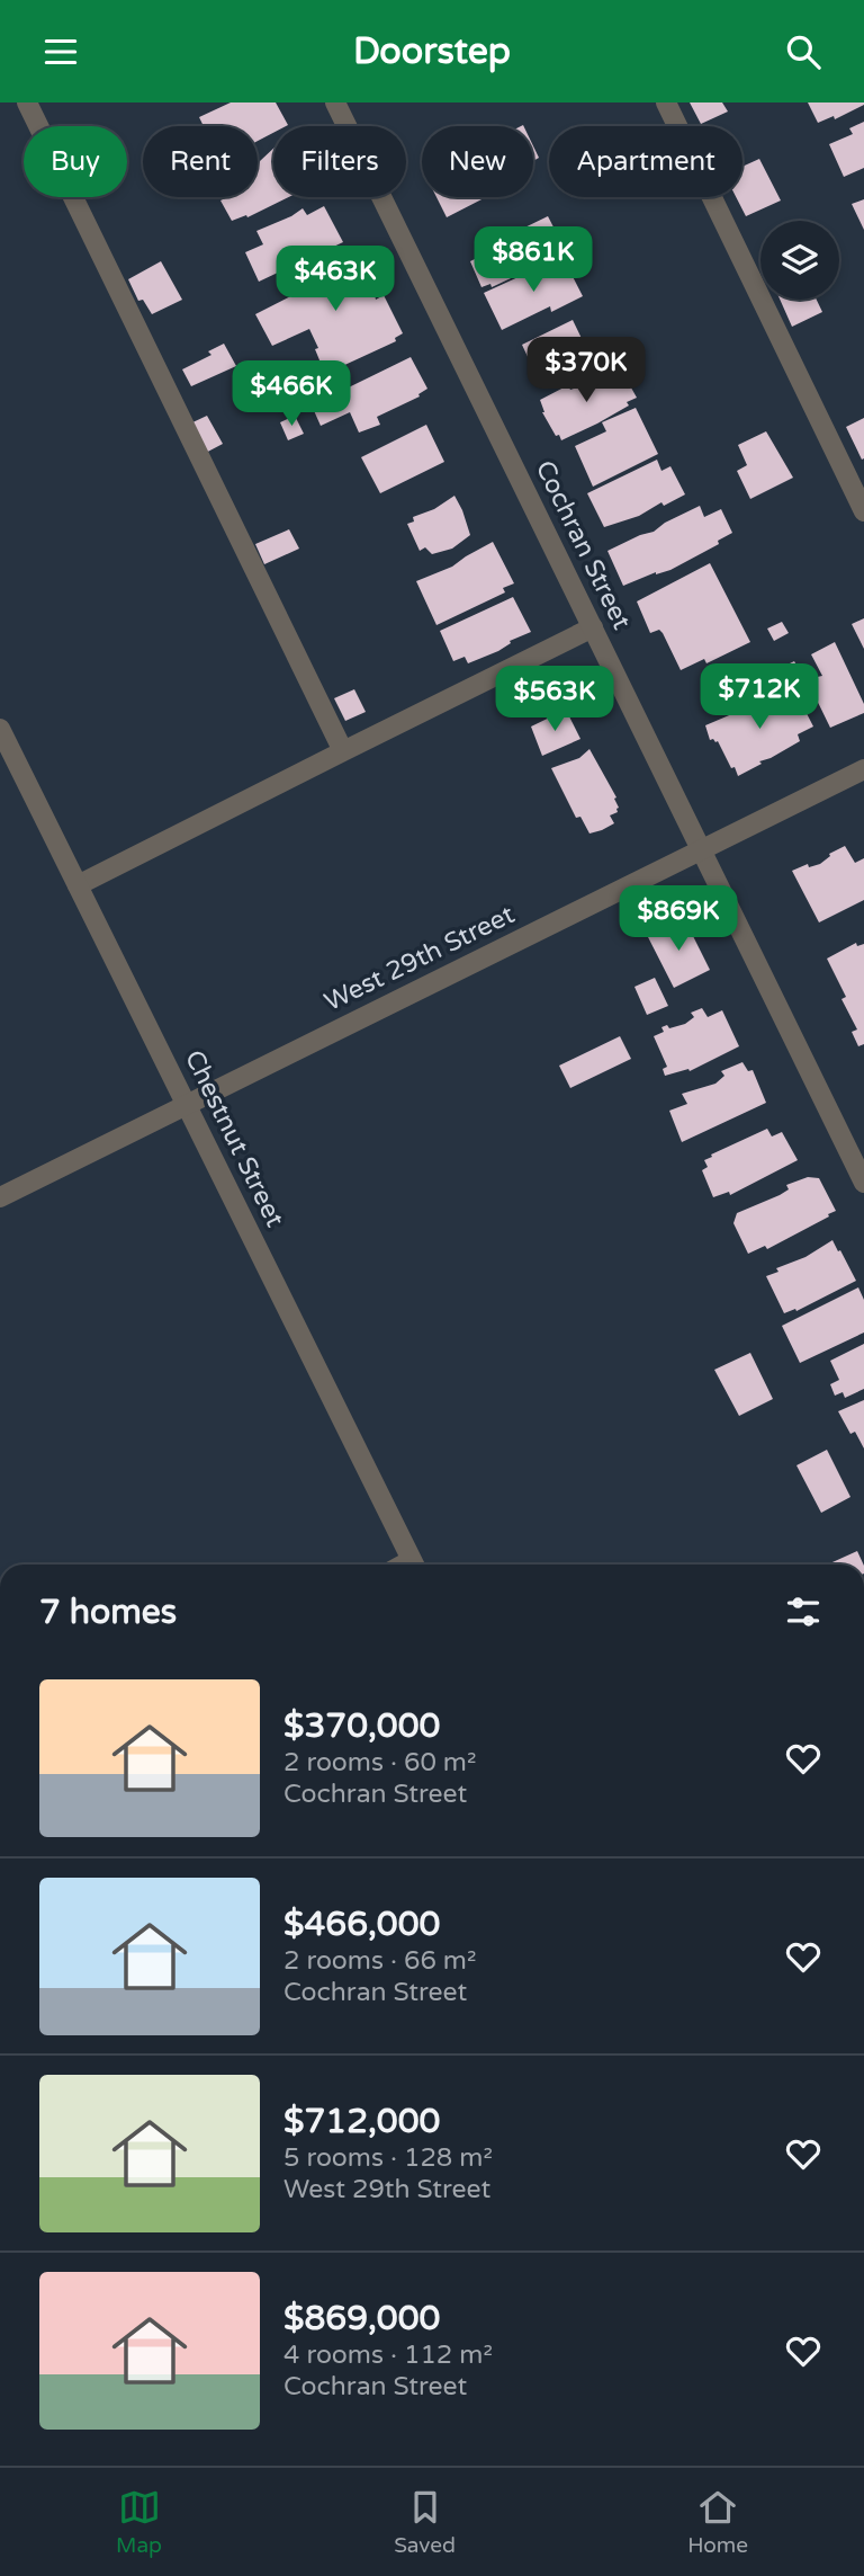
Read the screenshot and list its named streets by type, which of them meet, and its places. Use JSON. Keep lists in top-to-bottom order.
{
  "streets": {
    "street": ["Cochran Street", "West 29th Street", "Chestnut Street"]
  },
  "crossings": [
    ["Cochran Street", "West 29th Street"],
    ["West 29th Street", "Chestnut Street"]
  ],
  "page": {
    "header": "Doorstep",
    "chip": [
      "Buy",
      "Rent",
      "Filters",
      "New",
      "Apartment"
    ],
    "price": [
      "$861K",
      "$463K",
      "$370K",
      "$466K",
      "$712K",
      "$563K",
      "$869K"
    ],
    "heading": "7 homes",
    "list": [
      {
        "name": "$370,000",
        "note": "2 rooms · 60 m² · Cochran Street"
      },
      {
        "name": "$466,000",
        "note": "2 rooms · 66 m² · Cochran Street"
      },
      {
        "name": "$712,000",
        "note": "5 rooms · 128 m² · West 29th Street"
      },
      {
        "name": "$869,000",
        "note": "4 rooms · 112 m² · Cochran Street"
      }
    ],
    "tabs": ["Map", "Saved", "Home"]
  }
}
